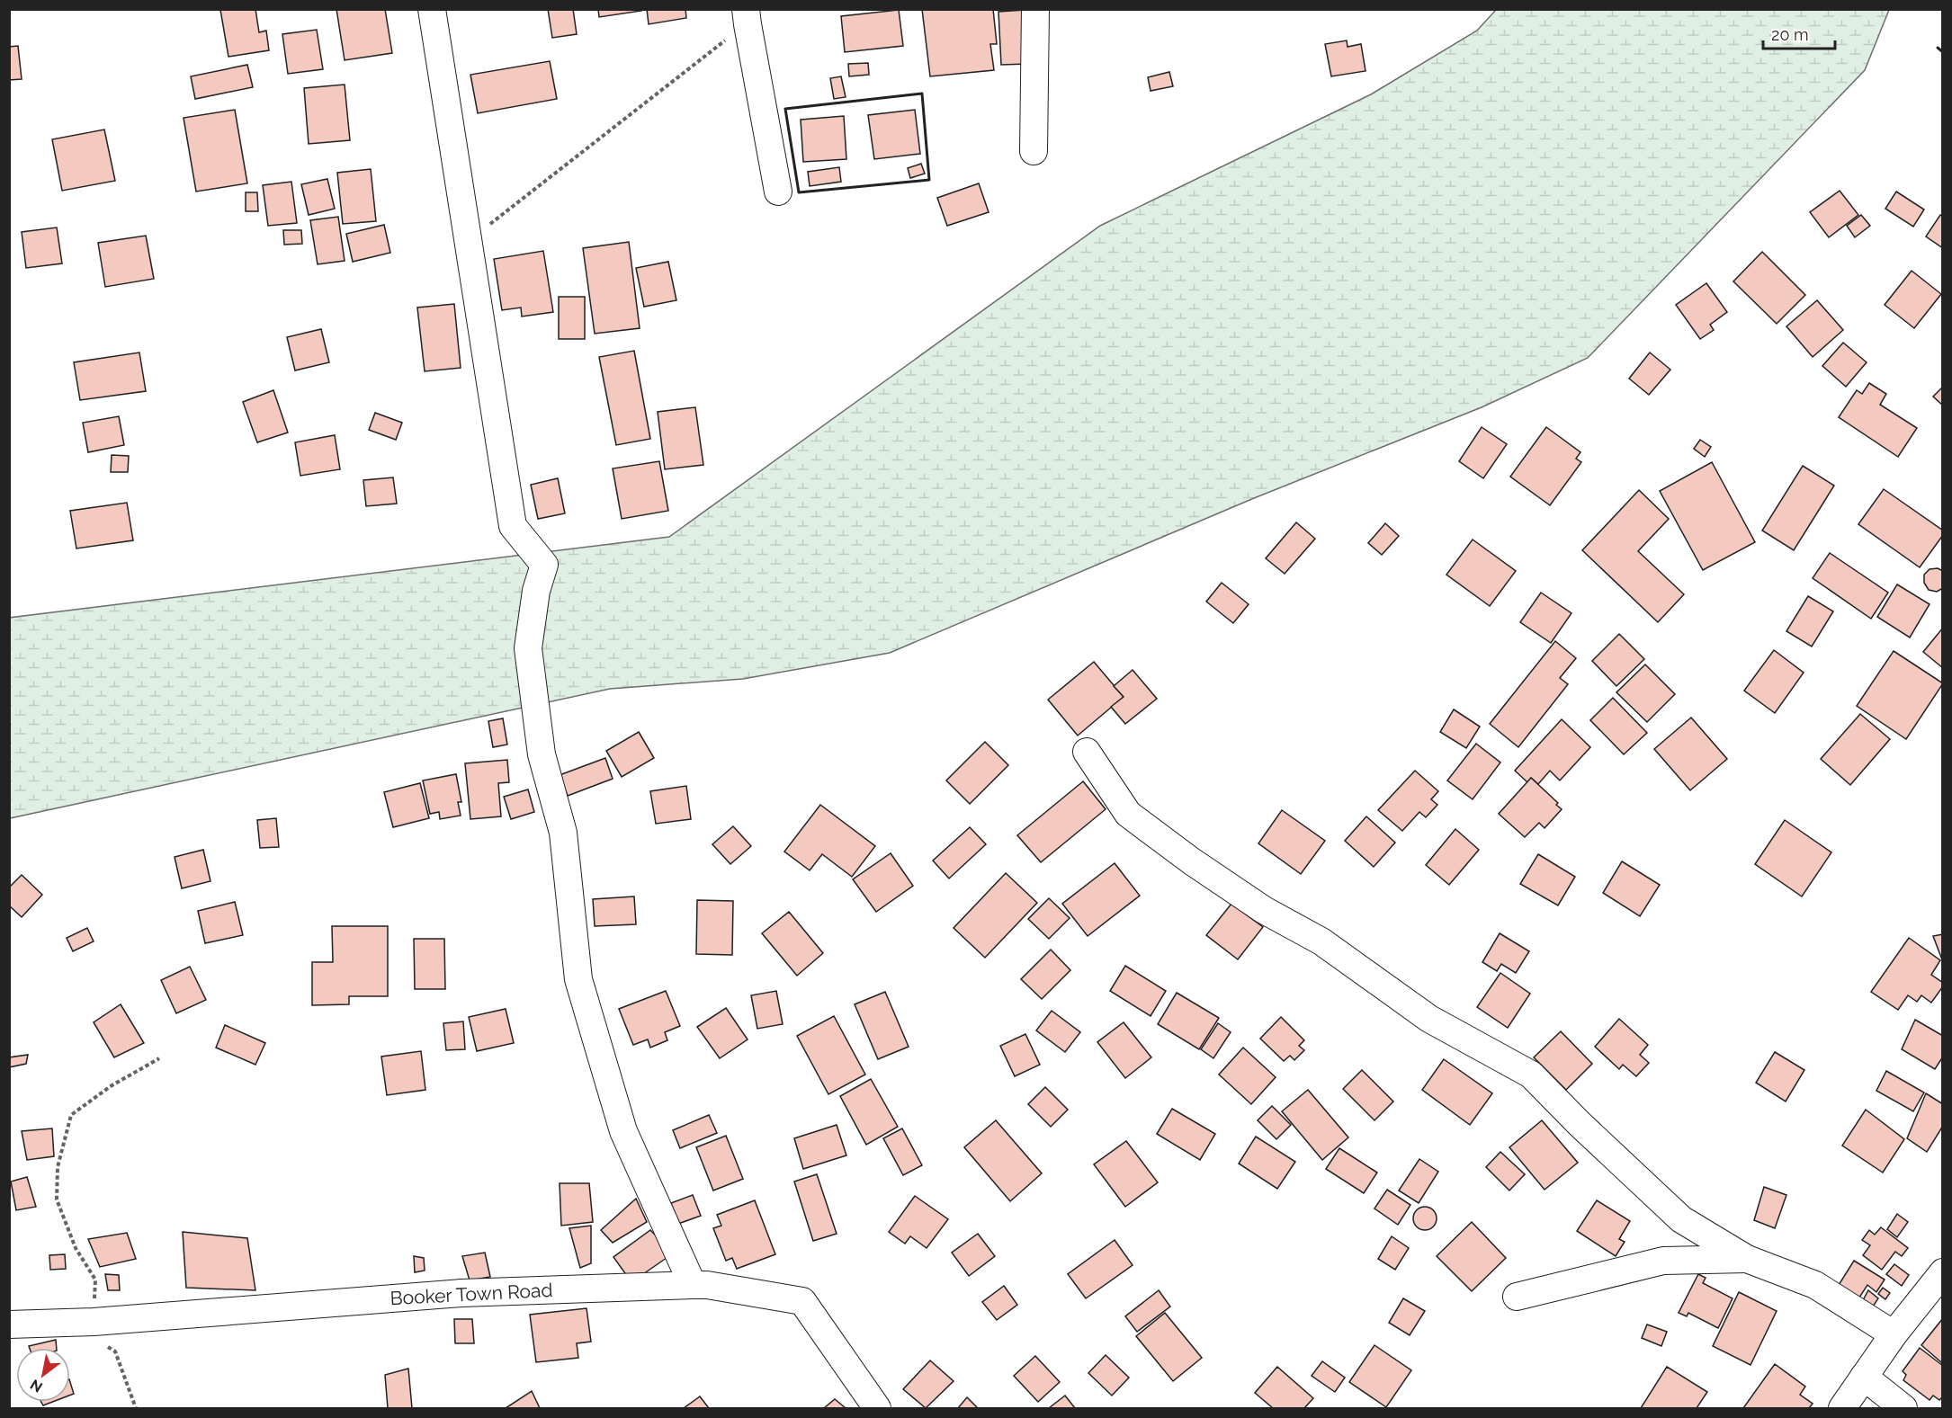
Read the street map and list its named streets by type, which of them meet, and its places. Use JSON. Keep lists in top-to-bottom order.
{
  "streets": {
    "street": ["Booker Town Road"]
  },
  "scale_bar": "20 m",
  "north": "bottom left"
}
